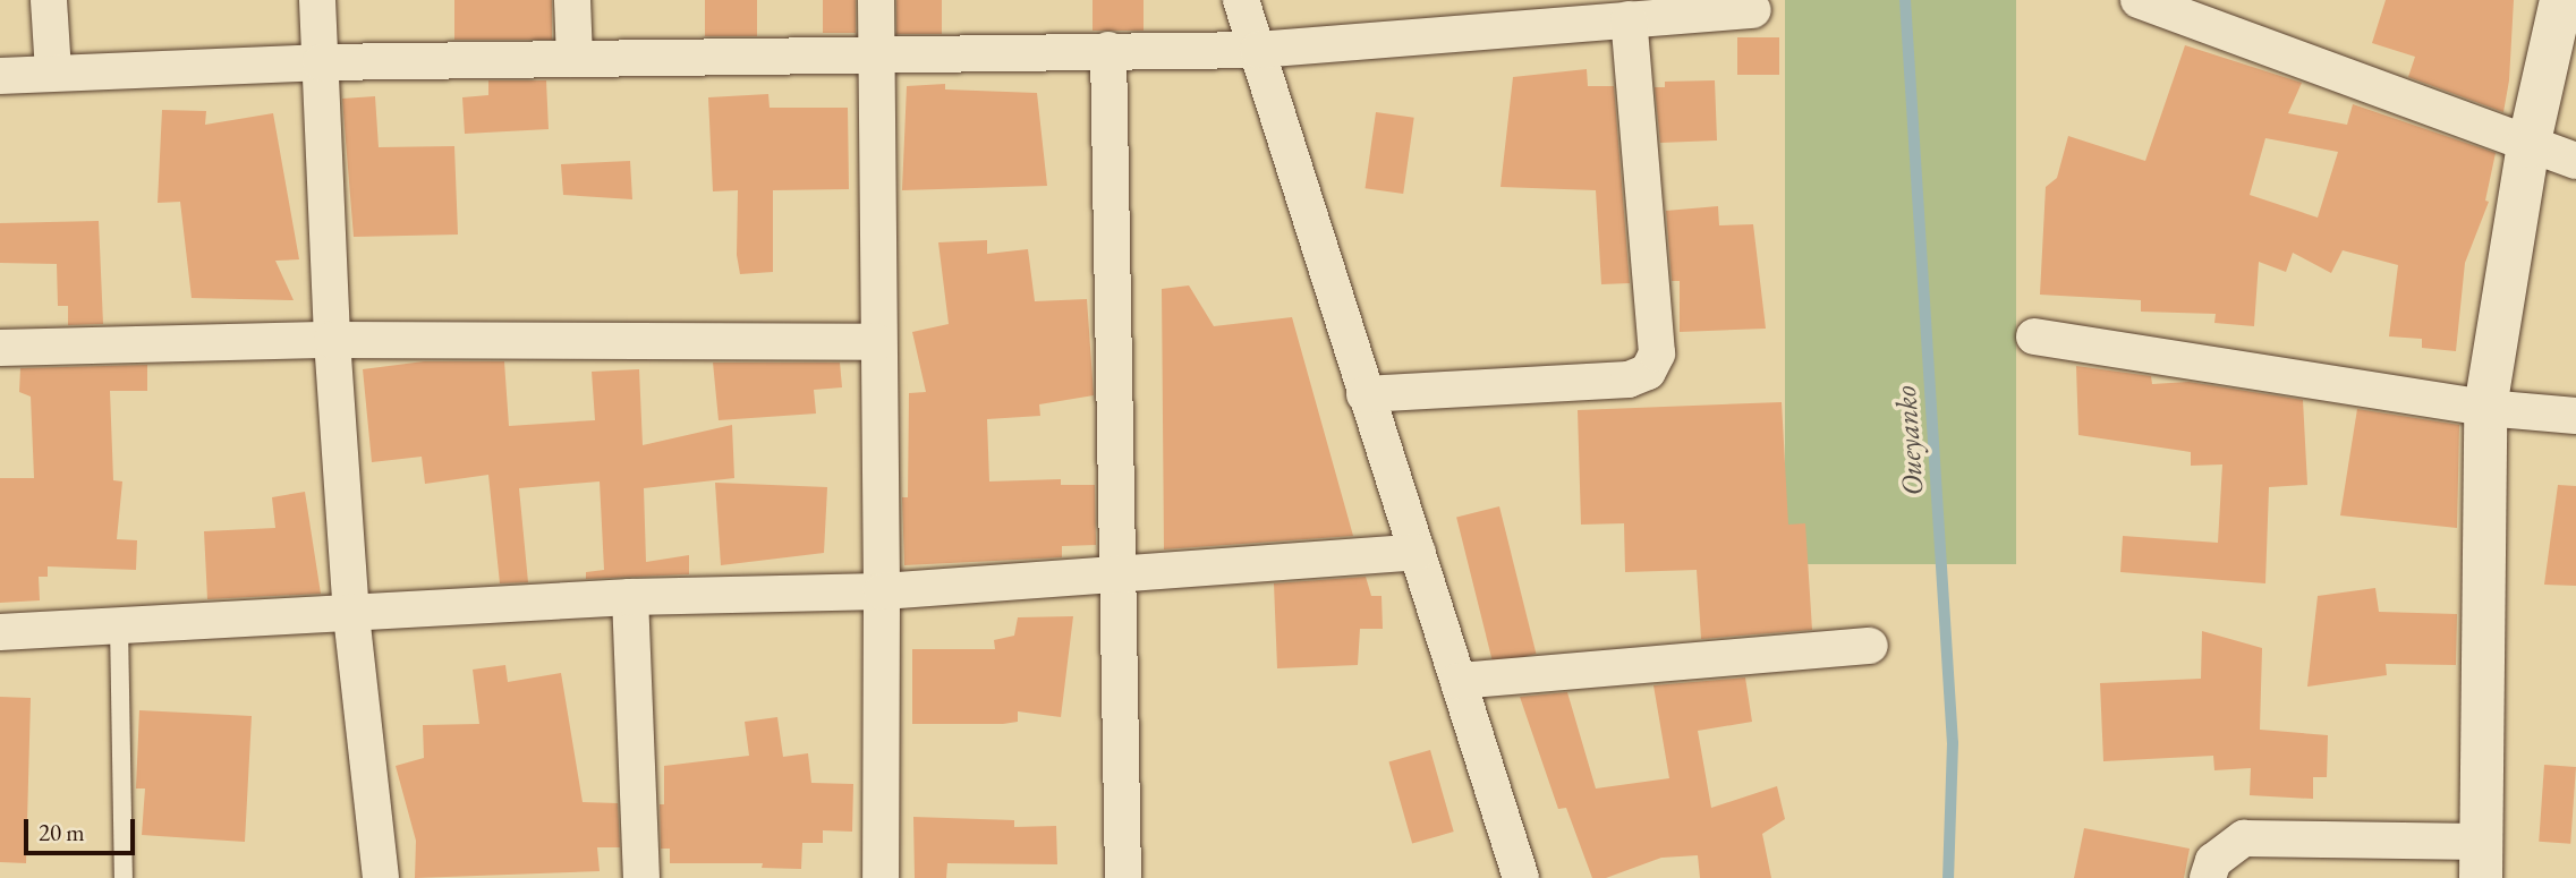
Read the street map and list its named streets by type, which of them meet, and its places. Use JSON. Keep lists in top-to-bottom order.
{
  "water": ["Oueyanko"],
  "scale_bar": "20 m"
}
